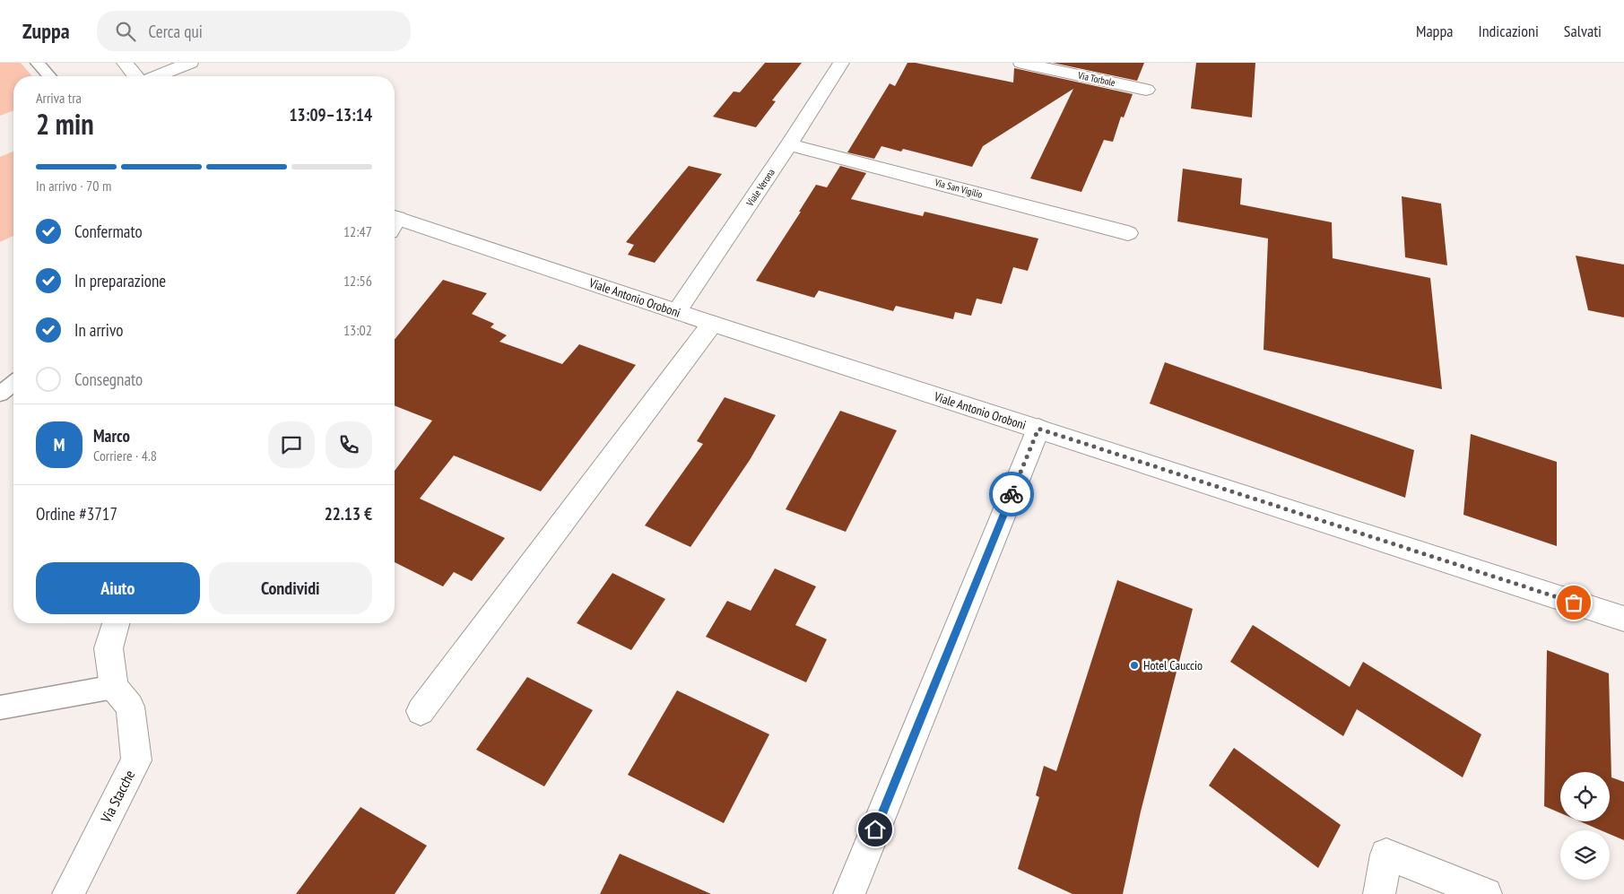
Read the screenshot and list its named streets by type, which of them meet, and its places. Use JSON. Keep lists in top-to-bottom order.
{
  "streets": {
    "street": [
      "Via Torbole",
      "Viale Verona",
      "Via San Vigilio",
      "Viale Antonio Oroboni",
      "Via Stacche"
    ]
  },
  "crossings": [
    ["Viale Verona", "Via San Vigilio"],
    ["Viale Verona", "Viale Antonio Oroboni"]
  ],
  "places": ["Hotel Cauccio"],
  "page": {
    "header": "Zuppa",
    "search": "Cerca qui",
    "nav": ["Mappa", "Indicazioni", "Salvati"],
    "heading": ["2 min", "Arriva tra", "13:09–13:14"],
    "panel": [
      "Marco",
      "Corriere · 4.8",
      "Ordine #3717",
      "22.13 €"
    ],
    "bar": "In arrivo · 70 m",
    "list": [
      ["Confermato", "12:47"],
      ["In preparazione", "12:56"],
      ["In arrivo", "13:02"],
      "Consegnato"
    ],
    "round": "M",
    "buttons": ["Aiuto", "Condividi"]
  }
}
